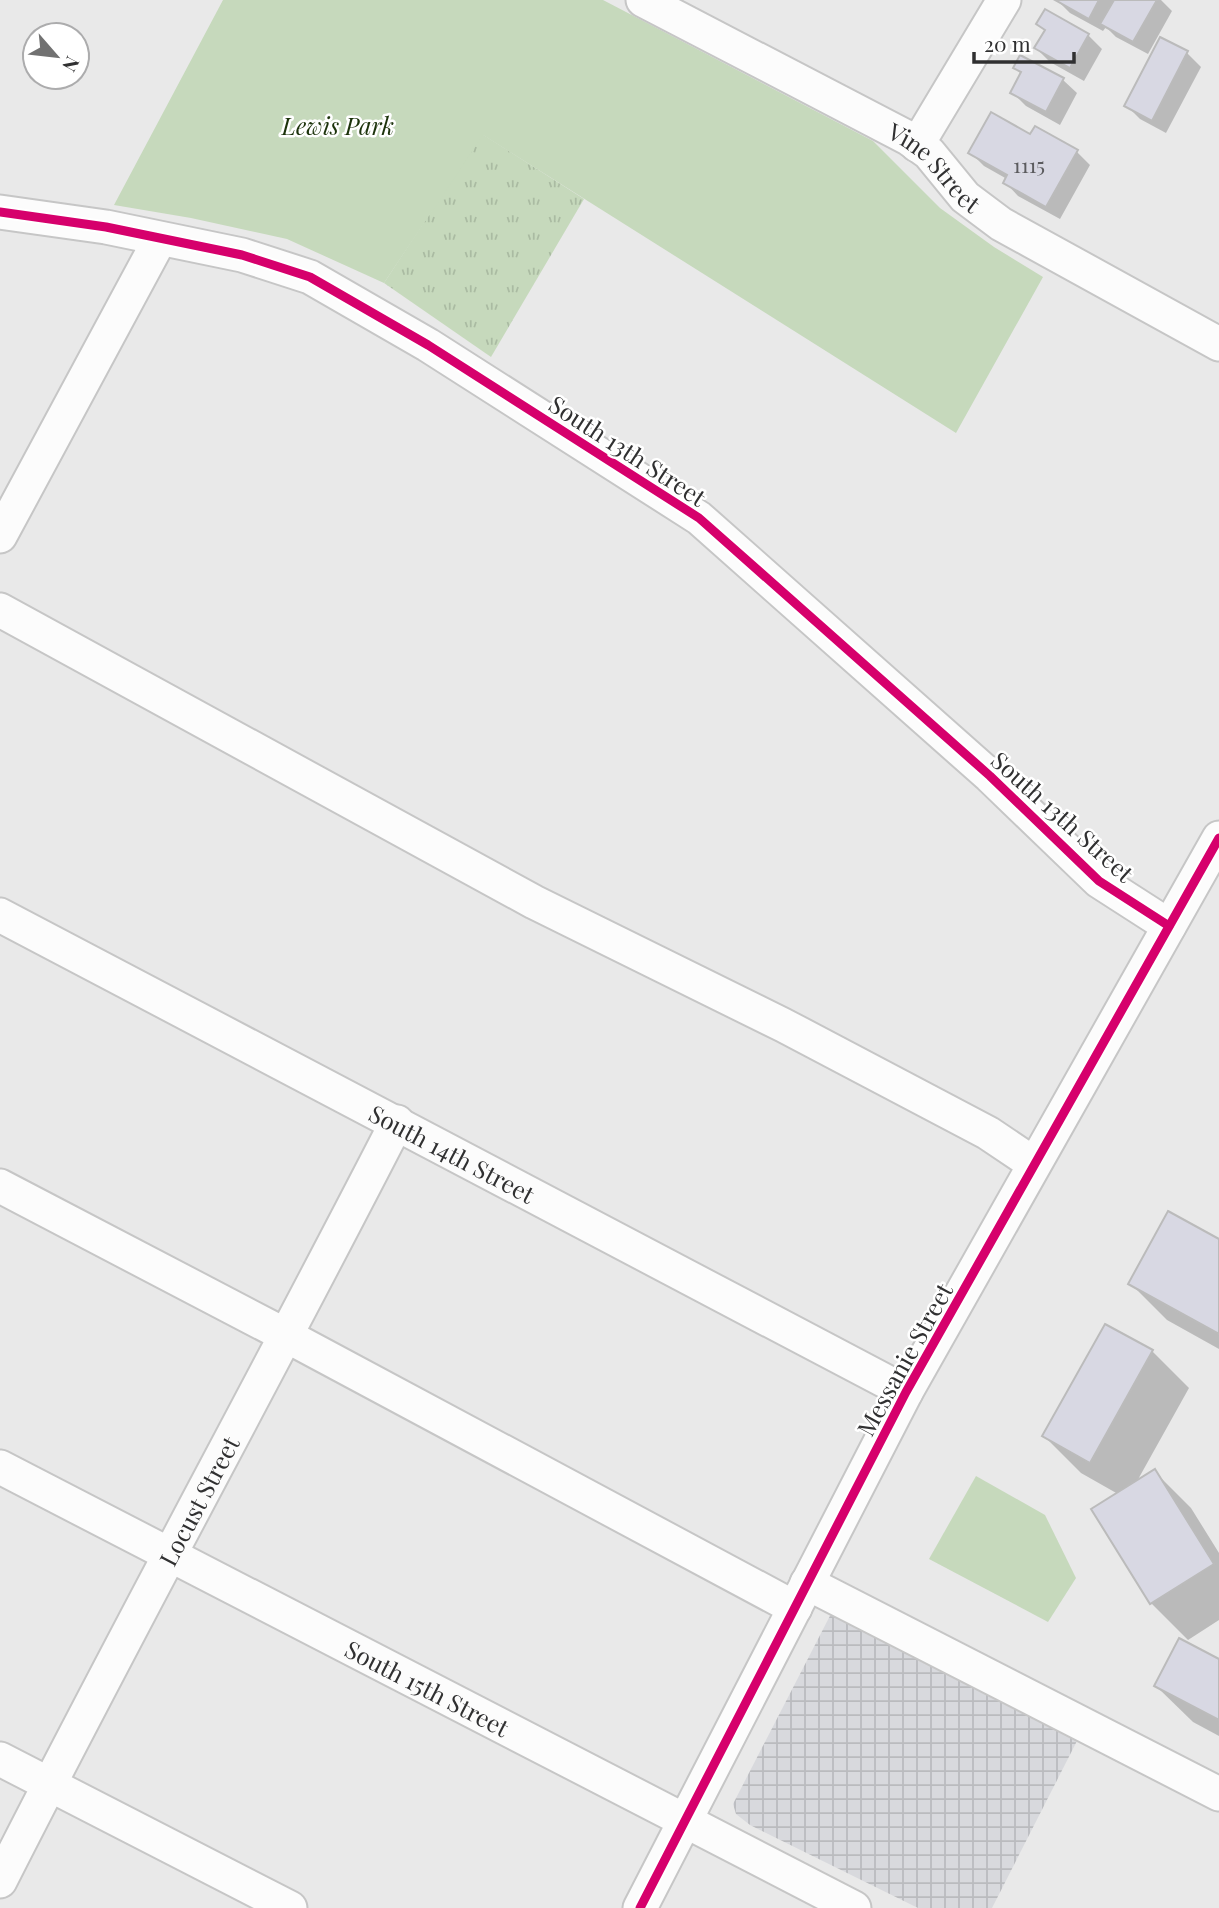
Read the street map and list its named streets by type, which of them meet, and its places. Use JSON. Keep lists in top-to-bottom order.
{
  "streets": {
    "street": [
      "Vine Street",
      "South 13th Street",
      "South 14th Street",
      "Messanie Street",
      "Locust Street",
      "South 15th Street"
    ]
  },
  "crossings": [
    ["South 13th Street", "Messanie Street"],
    ["South 14th Street", "Messanie Street"],
    ["South 14th Street", "Locust Street"],
    ["Messanie Street", "South 15th Street"],
    ["Locust Street", "South 15th Street"]
  ],
  "parks": ["Lewis Park"],
  "house_numbers": ["1115"],
  "scale_bar": "20 m",
  "north": "bottom right"
}
